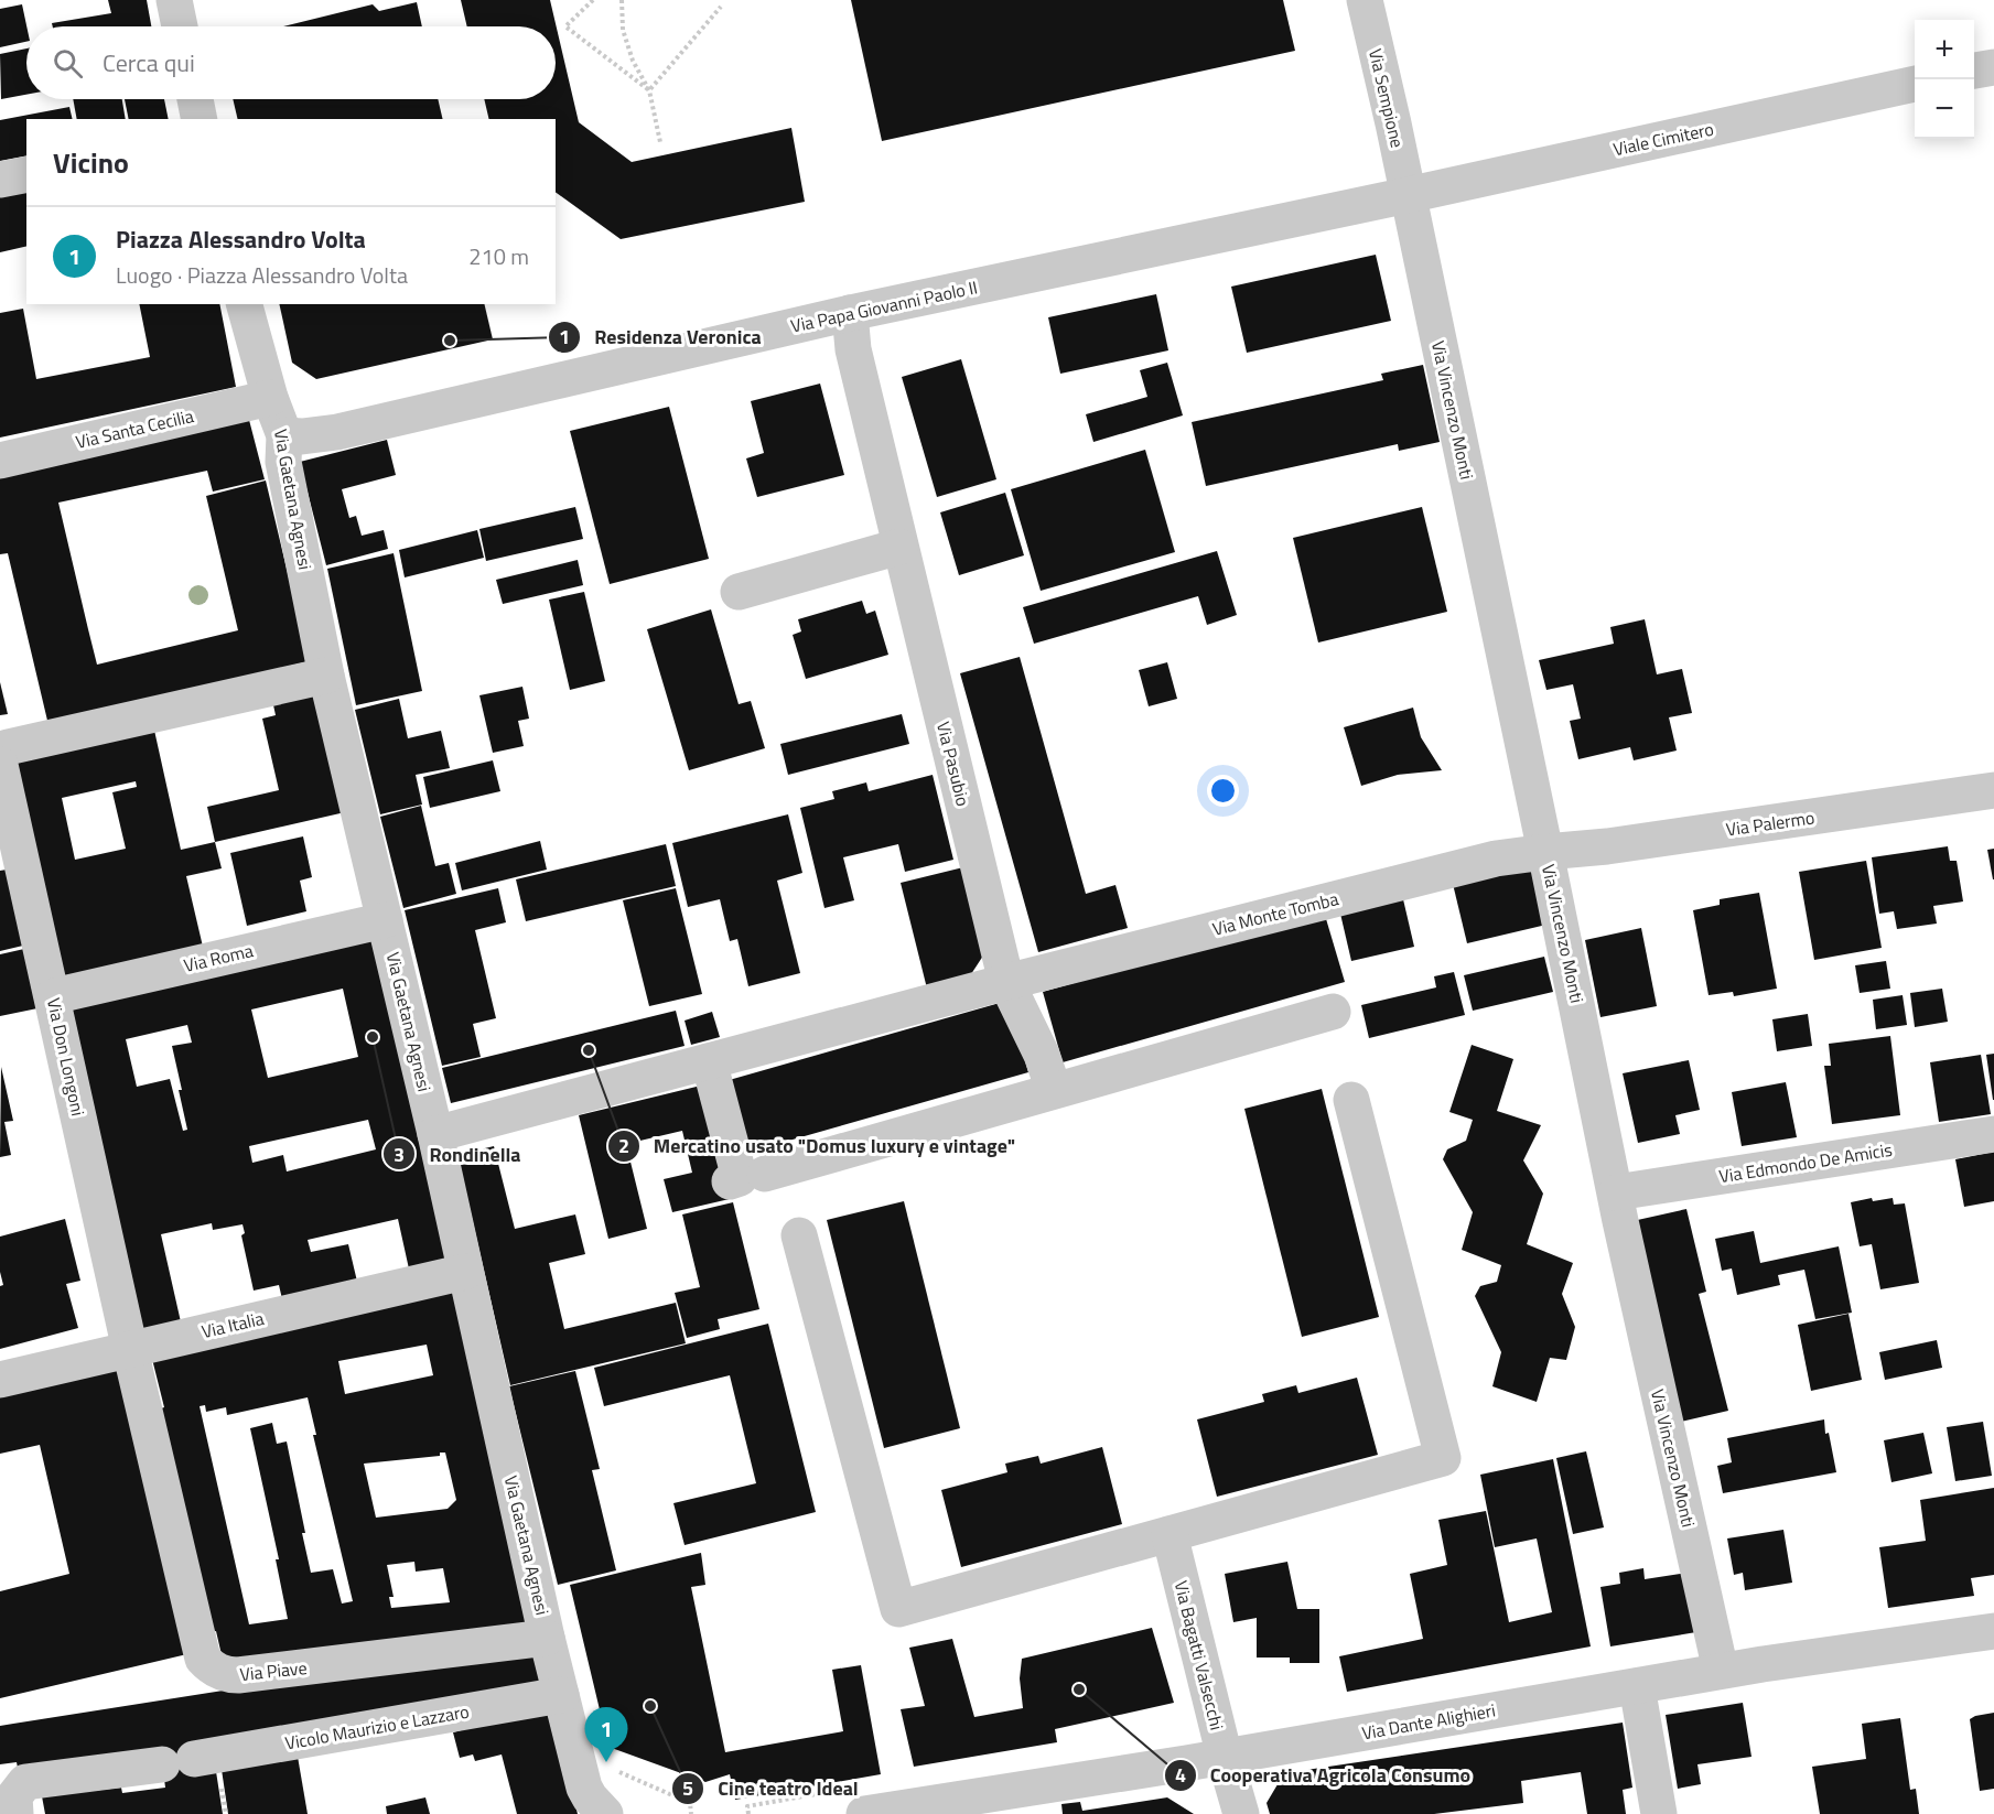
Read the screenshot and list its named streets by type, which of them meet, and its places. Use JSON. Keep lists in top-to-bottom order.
{
  "streets": {
    "street": [
      "Via Sempione",
      "Viale Cimitero",
      "Via Papa Giovanni Paolo II",
      "Via Vincenzo Monti",
      "Via Santa Cecilia",
      "Via Gaetana Agnesi",
      "Via Pasubio",
      "Via Palermo",
      "Via Monte Tomba",
      "Via Roma",
      "Via Don Longoni",
      "Via Edmondo De Amicis",
      "Via Italia",
      "Via Bagatti Valsecchi",
      "Via Piave",
      "Via Dante Alighieri",
      "Vicolo Maurizio e Lazzaro"
    ]
  },
  "crossings": [
    ["Via Sempione", "Viale Cimitero"],
    ["Via Sempione", "Via Papa Giovanni Paolo II"],
    ["Via Sempione", "Via Vincenzo Monti"],
    ["Viale Cimitero", "Via Papa Giovanni Paolo II"],
    ["Viale Cimitero", "Via Vincenzo Monti"],
    ["Via Papa Giovanni Paolo II", "Via Vincenzo Monti"],
    ["Via Papa Giovanni Paolo II", "Via Gaetana Agnesi"],
    ["Via Papa Giovanni Paolo II", "Via Pasubio"],
    ["Via Vincenzo Monti", "Via Palermo"],
    ["Via Vincenzo Monti", "Via Monte Tomba"],
    ["Via Vincenzo Monti", "Via Edmondo De Amicis"],
    ["Via Vincenzo Monti", "Via Dante Alighieri"],
    ["Via Santa Cecilia", "Via Gaetana Agnesi"],
    ["Via Gaetana Agnesi", "Via Monte Tomba"],
    ["Via Gaetana Agnesi", "Via Roma"],
    ["Via Gaetana Agnesi", "Via Italia"],
    ["Via Gaetana Agnesi", "Via Piave"],
    ["Via Gaetana Agnesi", "Vicolo Maurizio e Lazzaro"],
    ["Via Pasubio", "Via Monte Tomba"],
    ["Via Palermo", "Via Monte Tomba"],
    ["Via Roma", "Via Don Longoni"],
    ["Via Don Longoni", "Via Italia"],
    ["Via Don Longoni", "Via Piave"],
    ["Via Italia", "Via Piave"],
    ["Via Bagatti Valsecchi", "Via Dante Alighieri"]
  ],
  "places": [
    "Residenza Veronica",
    "Rondinella",
    "Mercatino usato \"Domus luxury e vintage\"",
    "Cooperativa Agricola Consumo",
    "Cine teatro Ideal"
  ],
  "page": {
    "map_buttons": ["+", "−"],
    "search": "Cerca qui",
    "heading": "Vicino",
    "list": [
      {
        "mark": "1",
        "name": "Piazza Alessandro Volta",
        "note": "Luogo · Piazza Alessandro Volta",
        "value": "210 m"
      }
    ],
    "pins": "1"
  }
}
